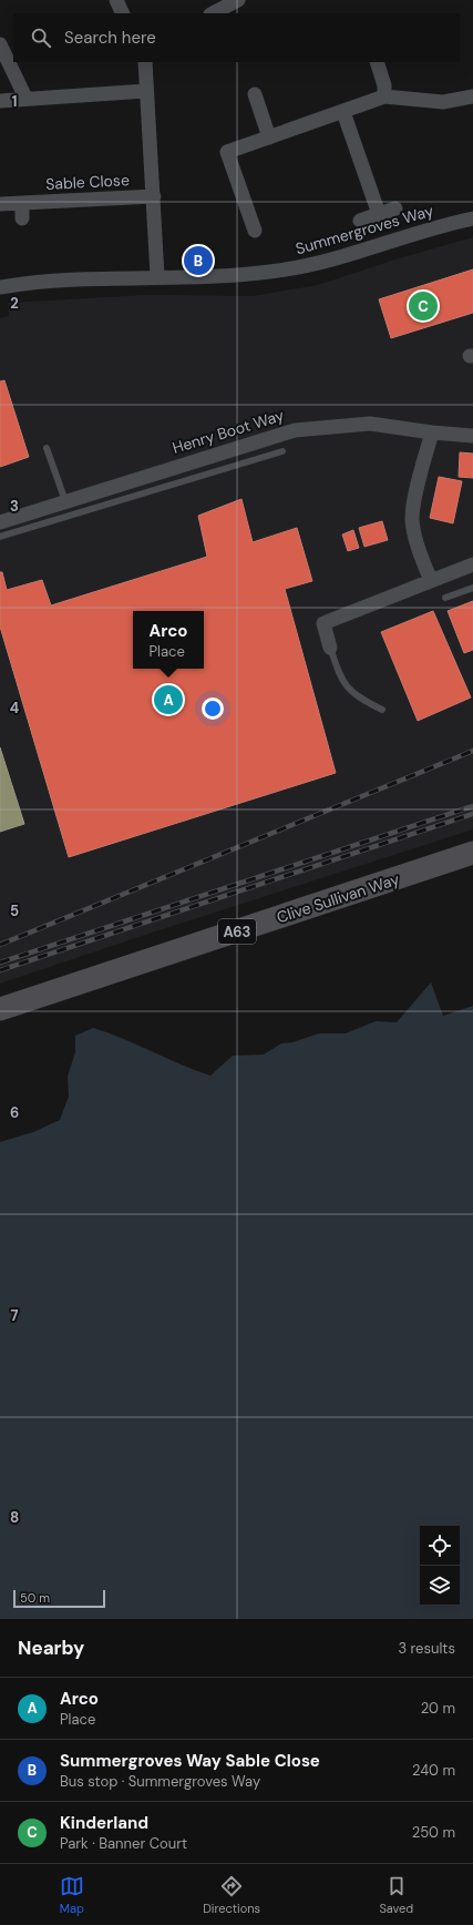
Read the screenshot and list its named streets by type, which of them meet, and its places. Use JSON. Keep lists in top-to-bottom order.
{
  "streets": {
    "highway": ["Clive Sullivan Way", "A63"],
    "street": ["Sable Close", "Summergroves Way", "Henry Boot Way"]
  },
  "crossings": [
    ["Sable Close", "Summergroves Way"]
  ],
  "scale_bar": "50 m",
  "page": {
    "search": "Search here",
    "pins": ["B", "C", "A"],
    "popup": ["Arco", "Place"],
    "scale": "50 m",
    "heading": ["Nearby", "3 results"],
    "list": [
      {
        "mark": "A",
        "name": "Arco",
        "note": "Place",
        "value": "20 m"
      },
      {
        "mark": "B",
        "name": "Summergroves Way Sable Close",
        "note": "Bus stop · Summergroves Way",
        "value": "240 m"
      },
      {
        "mark": "C",
        "name": "Kinderland",
        "note": "Park · Banner Court",
        "value": "250 m"
      }
    ],
    "nav": ["Map", "Directions", "Saved"]
  },
  "grid": {
    "rows": [
      "1",
      "2",
      "3",
      "4",
      "5",
      "6",
      "7",
      "8"
    ]
  }
}
